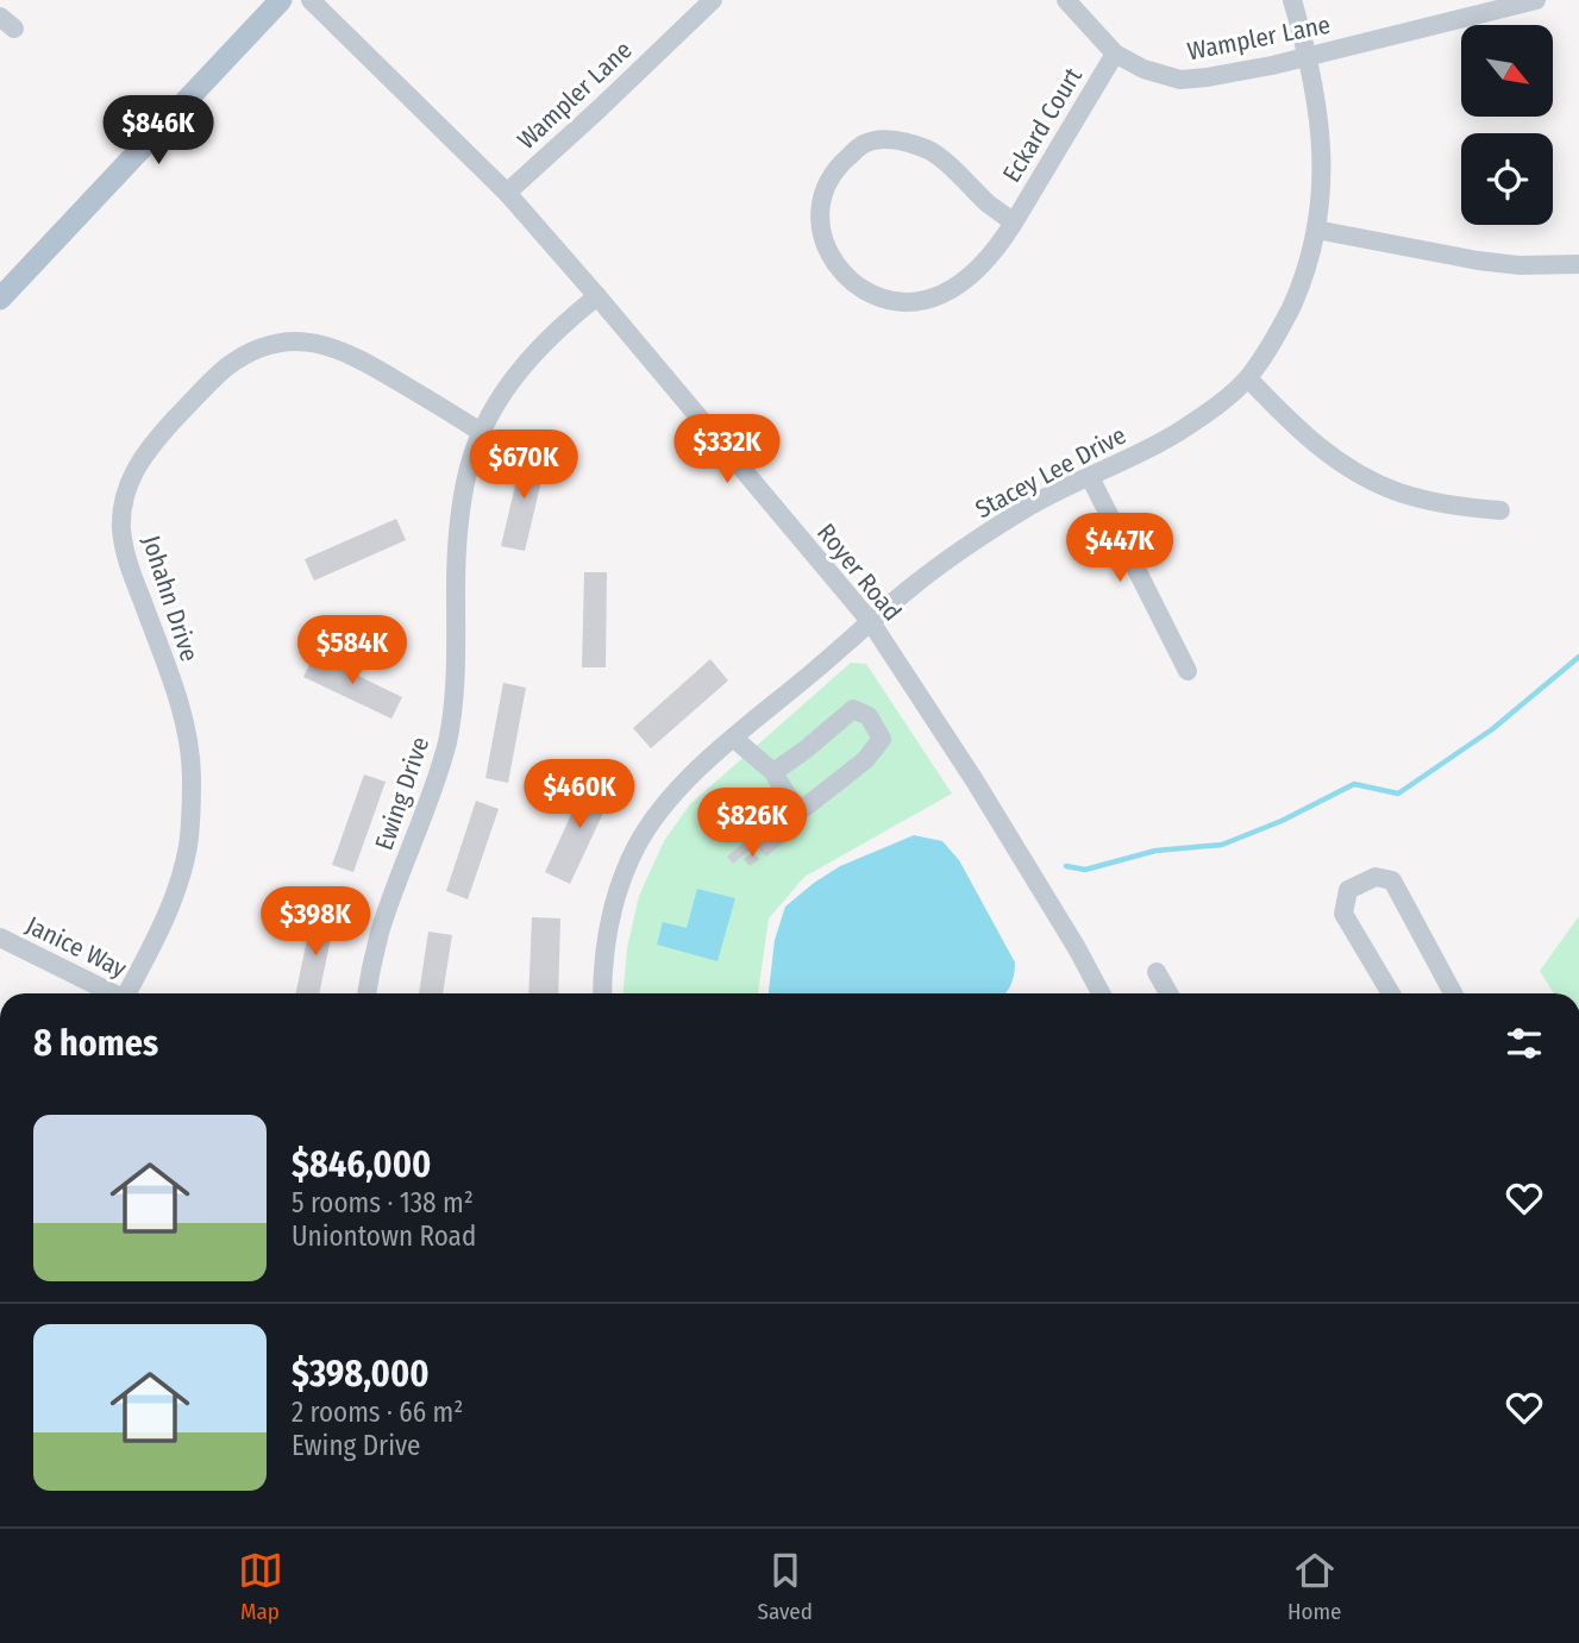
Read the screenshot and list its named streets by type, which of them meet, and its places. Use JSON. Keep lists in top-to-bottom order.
{
  "streets": {
    "street": [
      "Wampler Lane",
      "Eckard Court",
      "Stacey Lee Drive",
      "Royer Road",
      "Johahn Drive",
      "Ewing Drive",
      "Janice Way"
    ]
  },
  "crossings": [
    ["Wampler Lane", "Eckard Court"],
    ["Wampler Lane", "Stacey Lee Drive"],
    ["Wampler Lane", "Royer Road"],
    ["Stacey Lee Drive", "Royer Road"],
    ["Royer Road", "Ewing Drive"],
    ["Johahn Drive", "Ewing Drive"]
  ],
  "north": "bottom right",
  "page": {
    "price": [
      "$846K",
      "$332K",
      "$670K",
      "$447K",
      "$584K",
      "$460K",
      "$826K",
      "$398K"
    ],
    "heading": "8 homes",
    "list": [
      {
        "name": "$846,000",
        "note": "5 rooms · 138 m² · Uniontown Road"
      },
      {
        "name": "$398,000",
        "note": "2 rooms · 66 m² · Ewing Drive"
      }
    ],
    "tabs": ["Map", "Saved", "Home"]
  }
}
